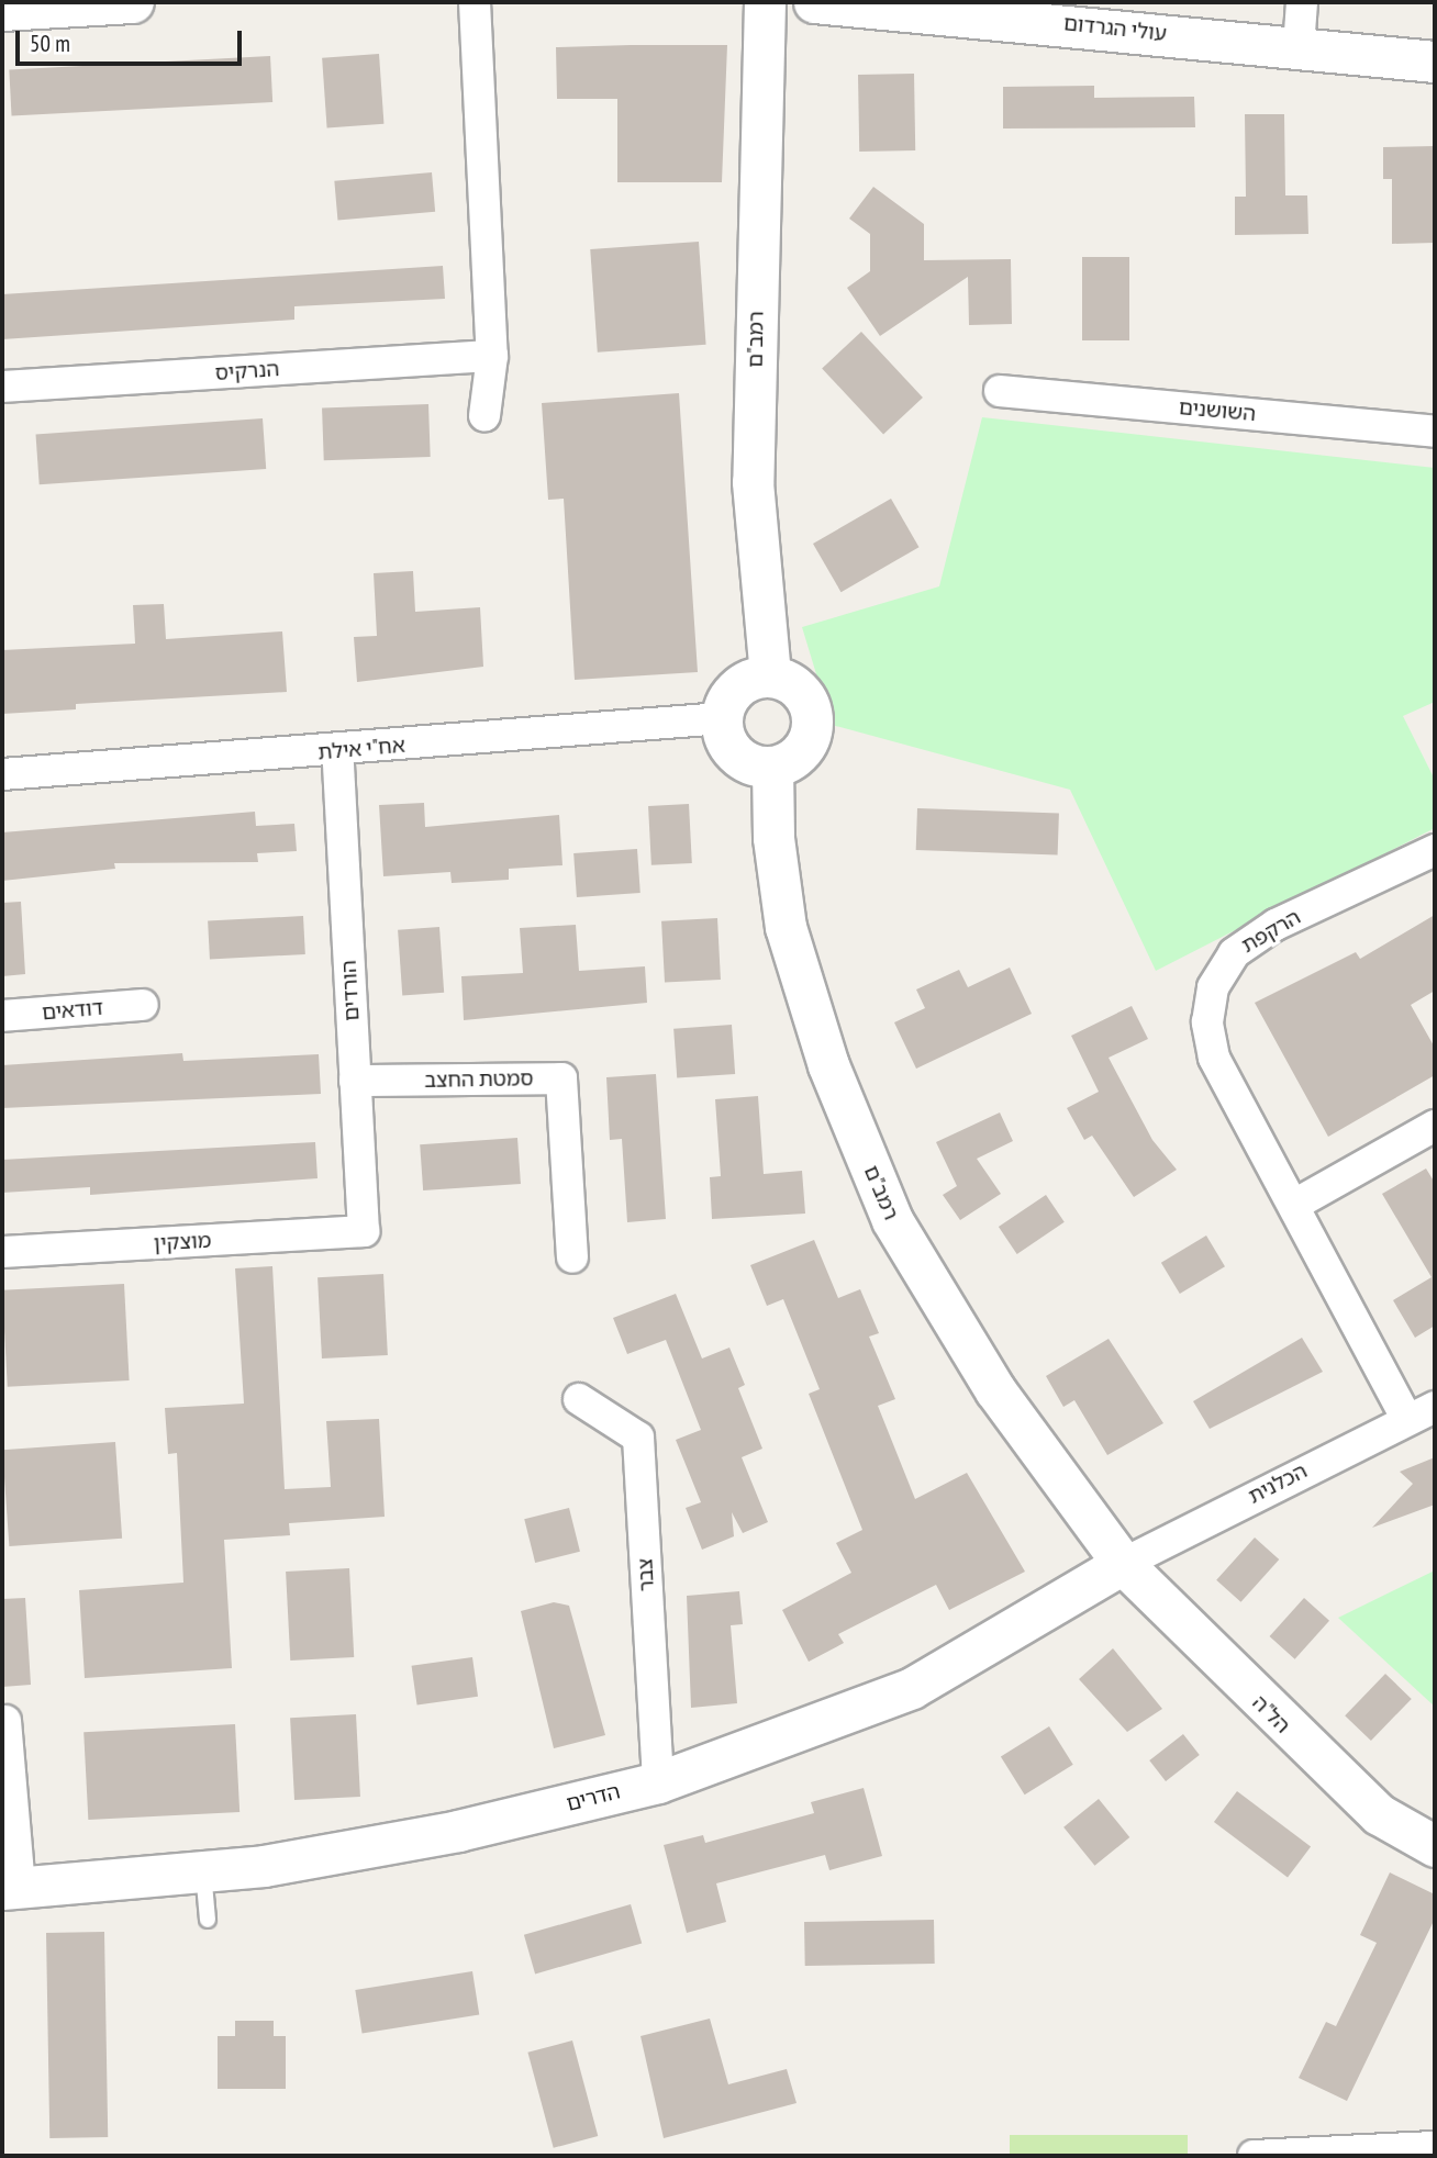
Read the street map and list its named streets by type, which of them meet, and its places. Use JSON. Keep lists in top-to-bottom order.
{
  "streets": {
    "street": [
      "עולי הגרדום",
      "רמב\"ם",
      "הנרקיס",
      "השושנים",
      "אח\"י אילת",
      "הרקפת",
      "הורדים",
      "דודאים",
      "סמטת החצב",
      "מוצקין",
      "הכלנית",
      "צבר",
      "הל\"ה",
      "הדרים"
    ]
  },
  "crossings": [
    ["רמב\"ם", "אח\"י אילת"],
    ["רמב\"ם", "הכלנית"],
    ["רמב\"ם", "הל\"ה"],
    ["רמב\"ם", "הדרים"],
    ["אח\"י אילת", "הורדים"],
    ["הרקפת", "הכלנית"],
    ["הורדים", "סמטת החצב"],
    ["הורדים", "מוצקין"],
    ["הכלנית", "הל\"ה"],
    ["הכלנית", "הדרים"],
    ["צבר", "הדרים"],
    ["הל\"ה", "הדרים"]
  ],
  "scale_bar": "50 m"
}
